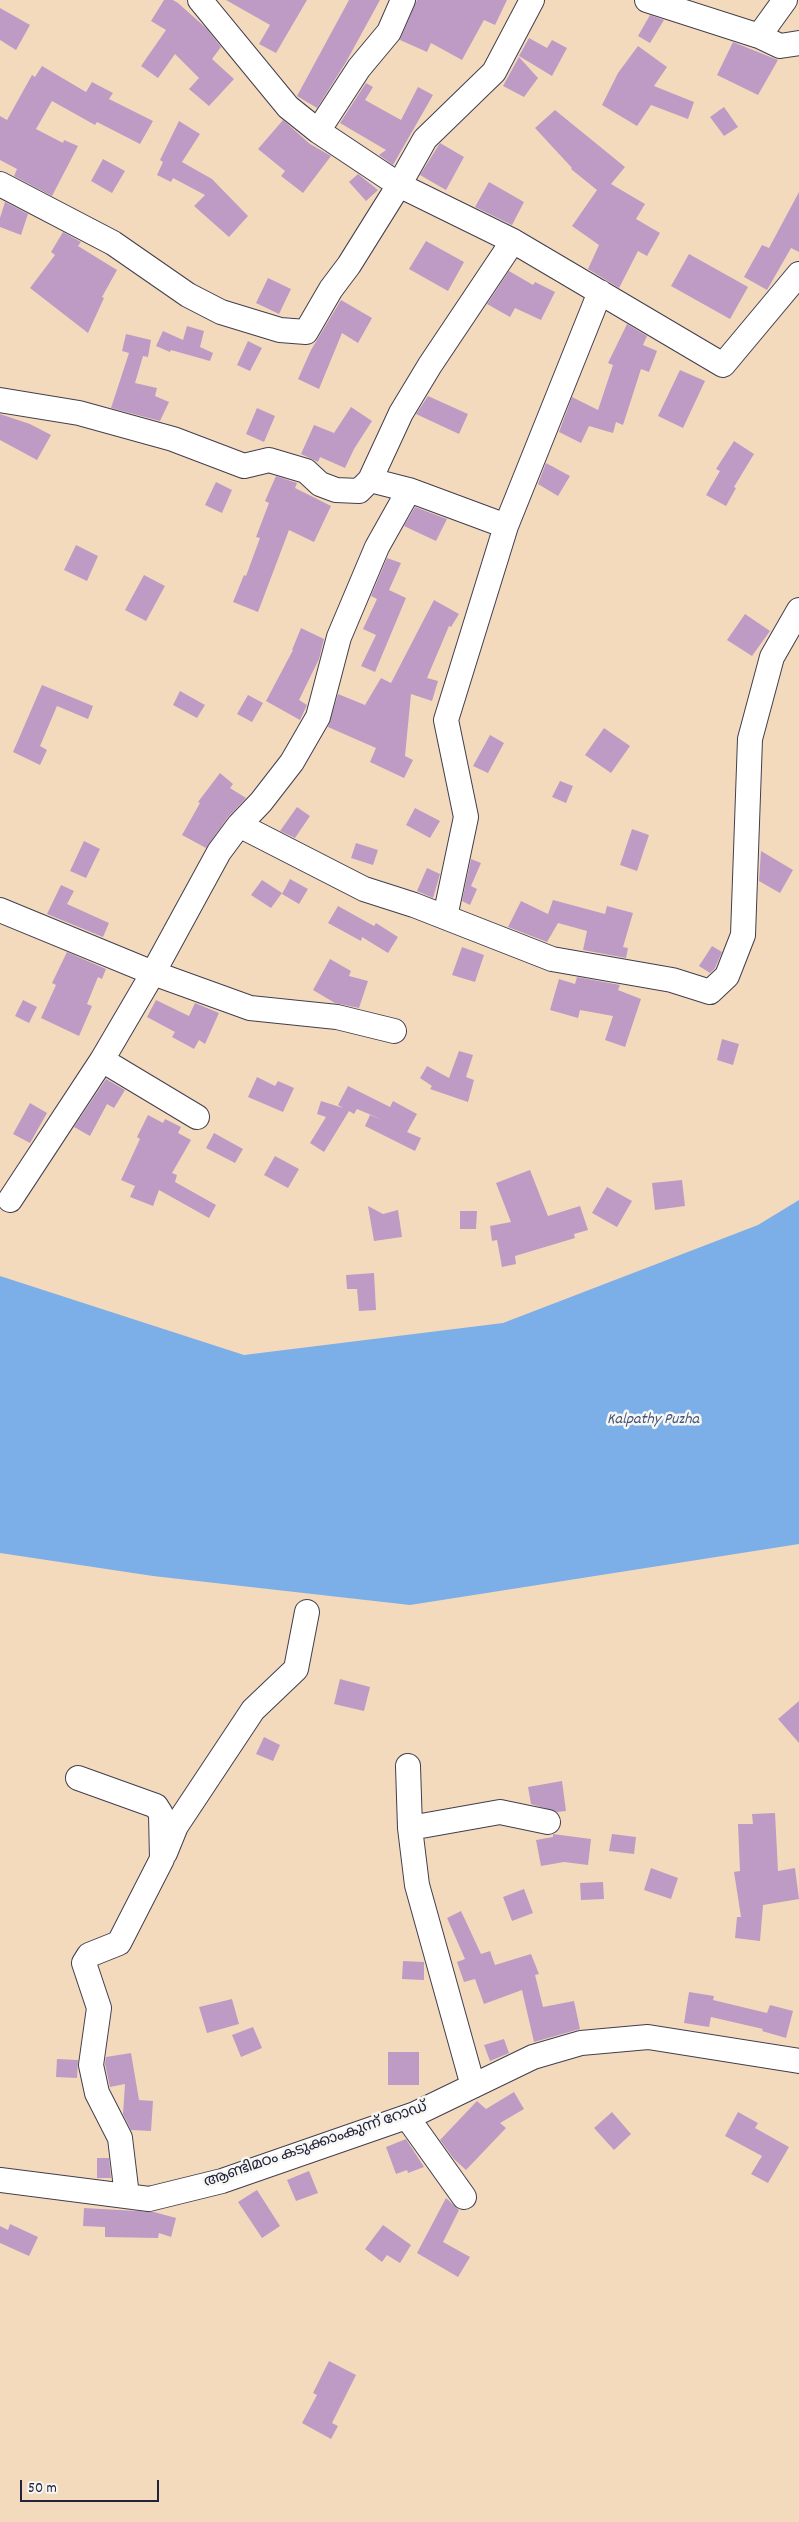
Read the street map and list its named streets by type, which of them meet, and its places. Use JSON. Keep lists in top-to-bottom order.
{
  "streets": {
    "street": ["ആണ്ടിമഠം കടുക്കാംകുന്ന് റോഡ്"]
  },
  "water": ["Kalpathy Puzha"],
  "scale_bar": "50 m"
}
